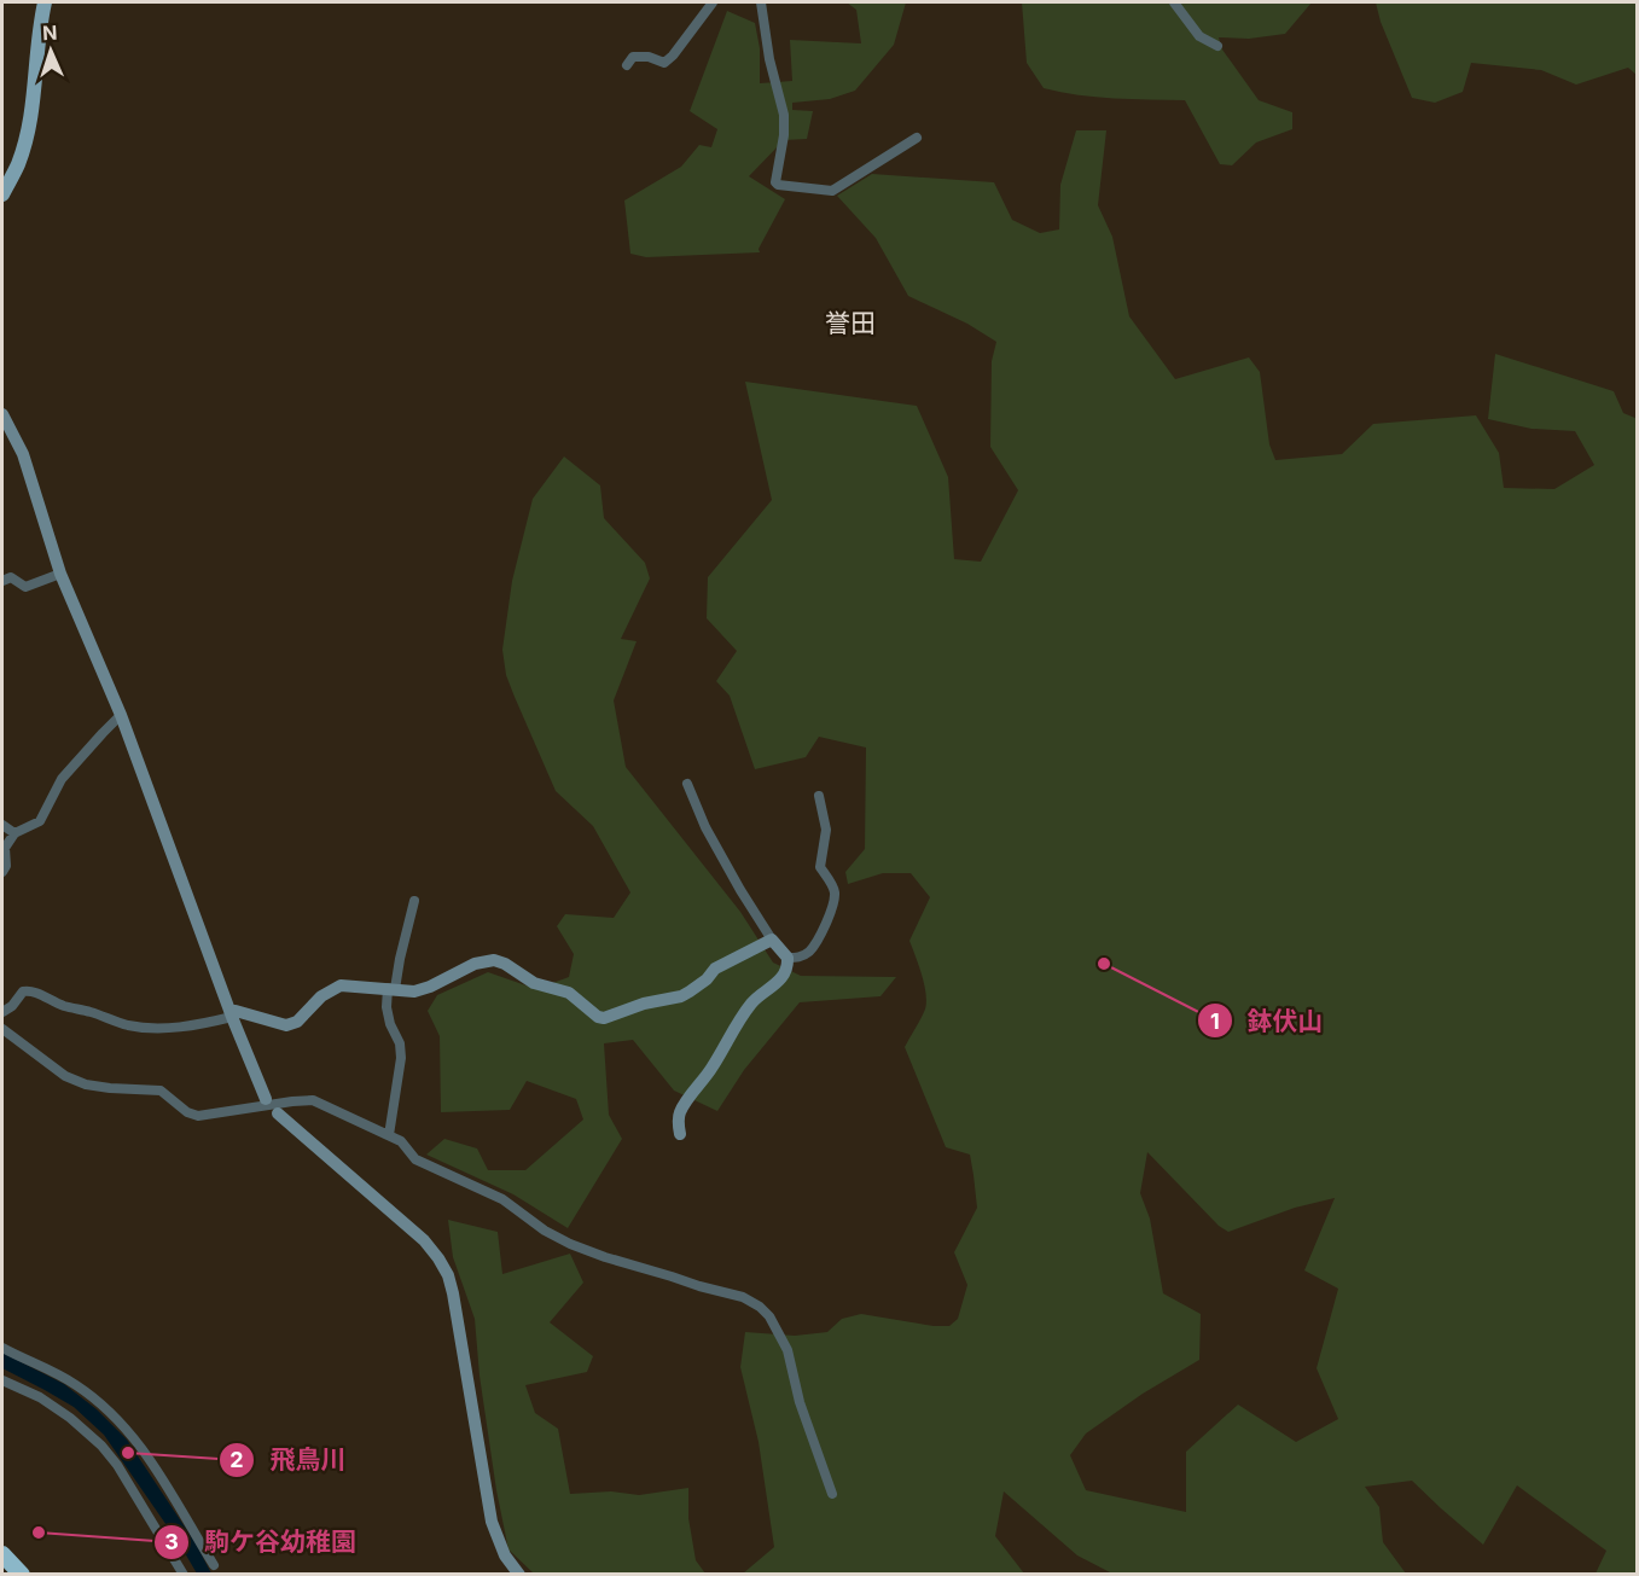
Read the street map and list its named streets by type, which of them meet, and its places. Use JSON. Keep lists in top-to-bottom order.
{
  "districts": ["誉田"],
  "places": ["鉢伏山", "飛鳥川", "駒ケ谷幼稚園"],
  "north": "top"
}
